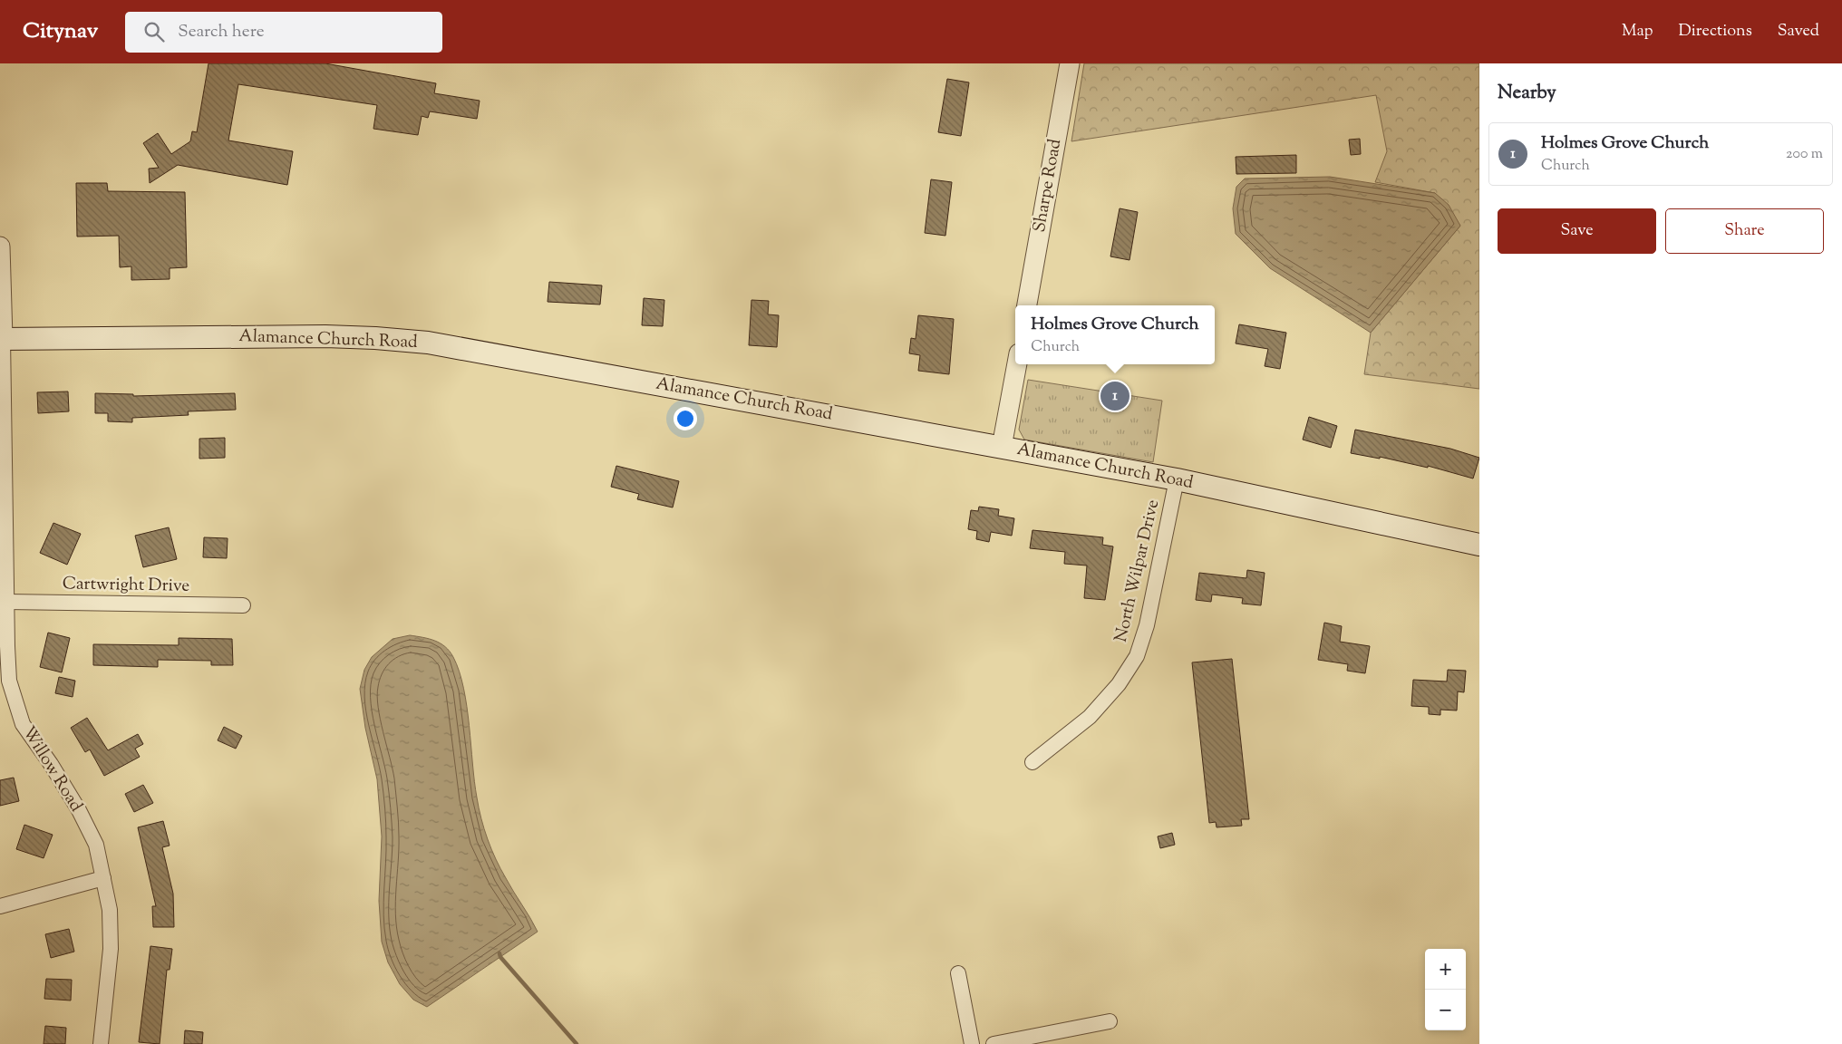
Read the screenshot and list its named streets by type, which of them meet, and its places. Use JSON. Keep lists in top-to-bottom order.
{
  "streets": {
    "main road": ["Alamance Church Road"],
    "street": [
      "Sharpe Road",
      "North Wilpar Drive",
      "Cartwright Drive",
      "Willow Road"
    ]
  },
  "crossings": [
    ["Alamance Church Road", "North Wilpar Drive"],
    ["Alamance Church Road", "Willow Road"],
    ["Cartwright Drive", "Willow Road"]
  ],
  "page": {
    "header": "Citynav",
    "search": "Search here",
    "nav": ["Map", "Directions", "Saved"],
    "heading": "Nearby",
    "list": [
      {
        "mark": "1",
        "name": "Holmes Grove Church",
        "note": "Church",
        "value": "200 m"
      }
    ],
    "buttons": ["Save", "Share"],
    "popup": ["Holmes Grove Church", "Church"],
    "pins": "1",
    "map_buttons": ["+", "−"]
  }
}
